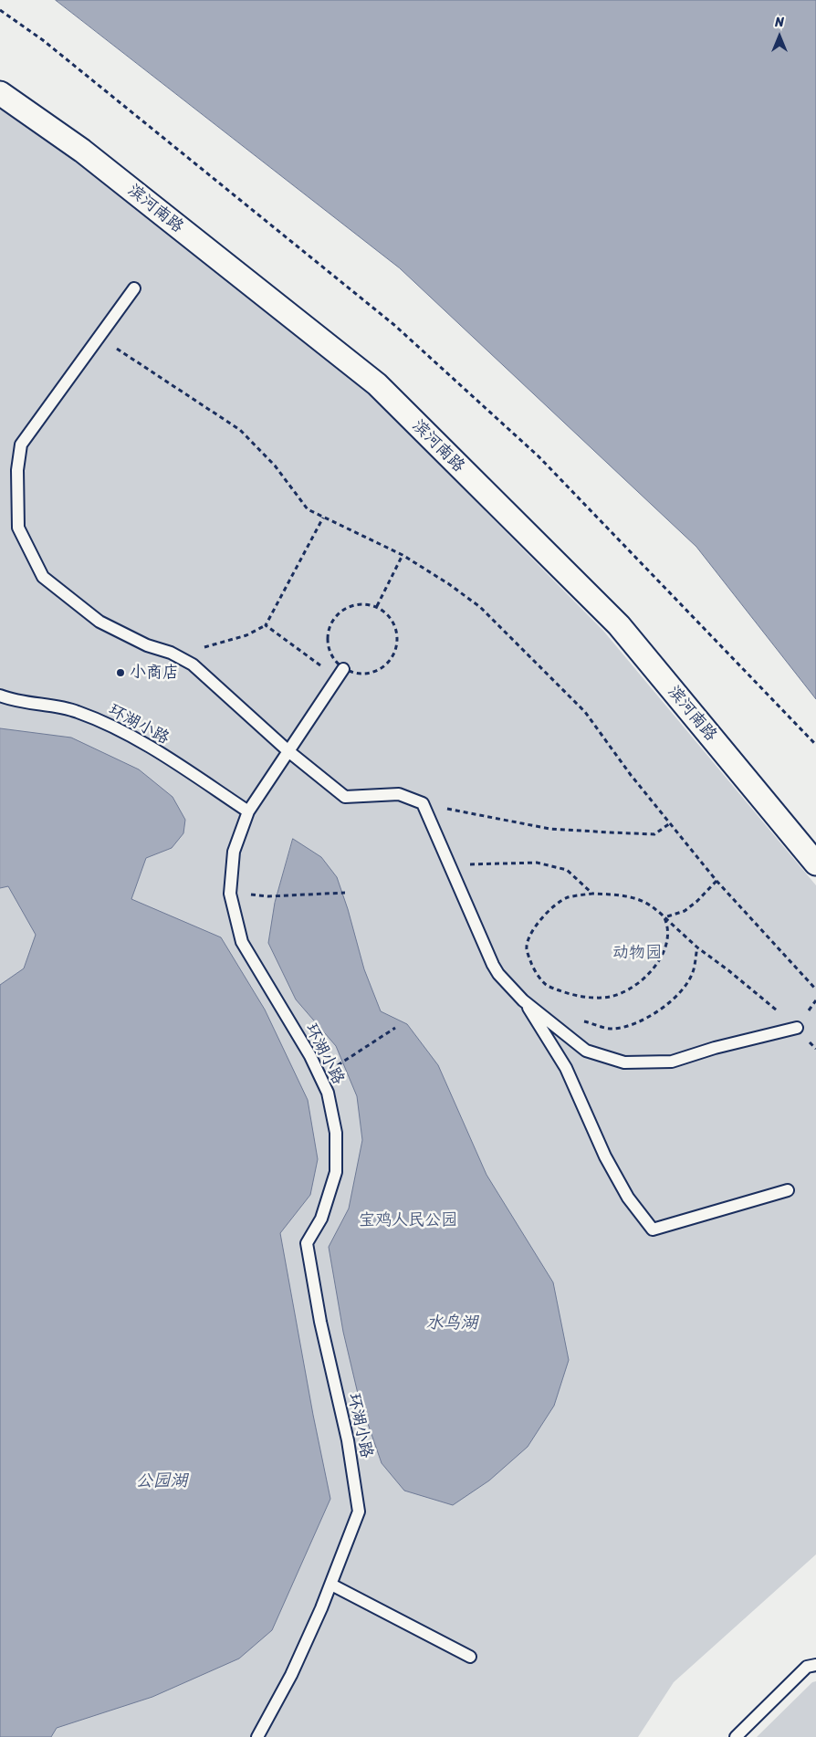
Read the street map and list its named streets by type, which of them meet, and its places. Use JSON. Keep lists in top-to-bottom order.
{
  "streets": {
    "street": ["滨河南路"],
    "lane": ["环湖小路"]
  },
  "water": ["水鸟湖", "公园湖"],
  "parks": ["动物园", "宝鸡人民公园"],
  "places": ["小商店"],
  "north": "top"
}
